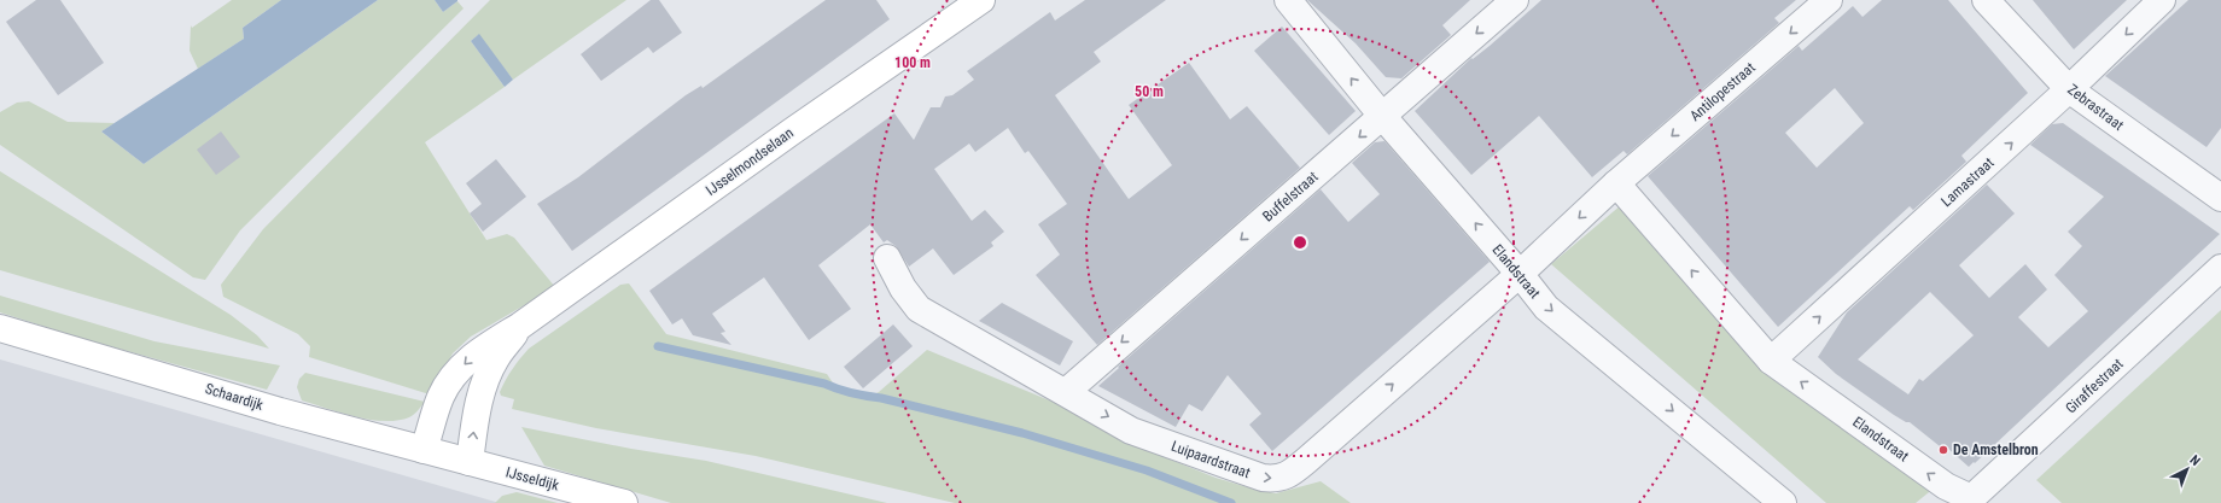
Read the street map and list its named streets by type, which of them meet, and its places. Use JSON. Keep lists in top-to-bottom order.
{
  "streets": {
    "street": [
      "Antilopestraat",
      "Zebrastraat",
      "IJsselmondselaan",
      "Lamastraat",
      "Buffelstraat",
      "Elandstraat",
      "Giraffestraat",
      "Schaardijk",
      "Luipaardstraat",
      "IJsseldijk"
    ]
  },
  "crossings": [
    ["Antilopestraat", "Elandstraat"],
    ["Antilopestraat", "Luipaardstraat"],
    ["Zebrastraat", "Lamastraat"],
    ["IJsselmondselaan", "Schaardijk"],
    ["IJsselmondselaan", "IJsseldijk"],
    ["Lamastraat", "Elandstraat"],
    ["Buffelstraat", "Elandstraat"],
    ["Buffelstraat", "Luipaardstraat"],
    ["Elandstraat", "Giraffestraat"],
    ["Elandstraat", "Luipaardstraat"],
    ["Schaardijk", "IJsseldijk"]
  ],
  "one_way": ["Antilopestraat", "Buffelstraat", "Luipaardstraat"],
  "places": ["De Amstelbron"],
  "north": "top right",
  "rings": ["100 m", "50 m"]
}
